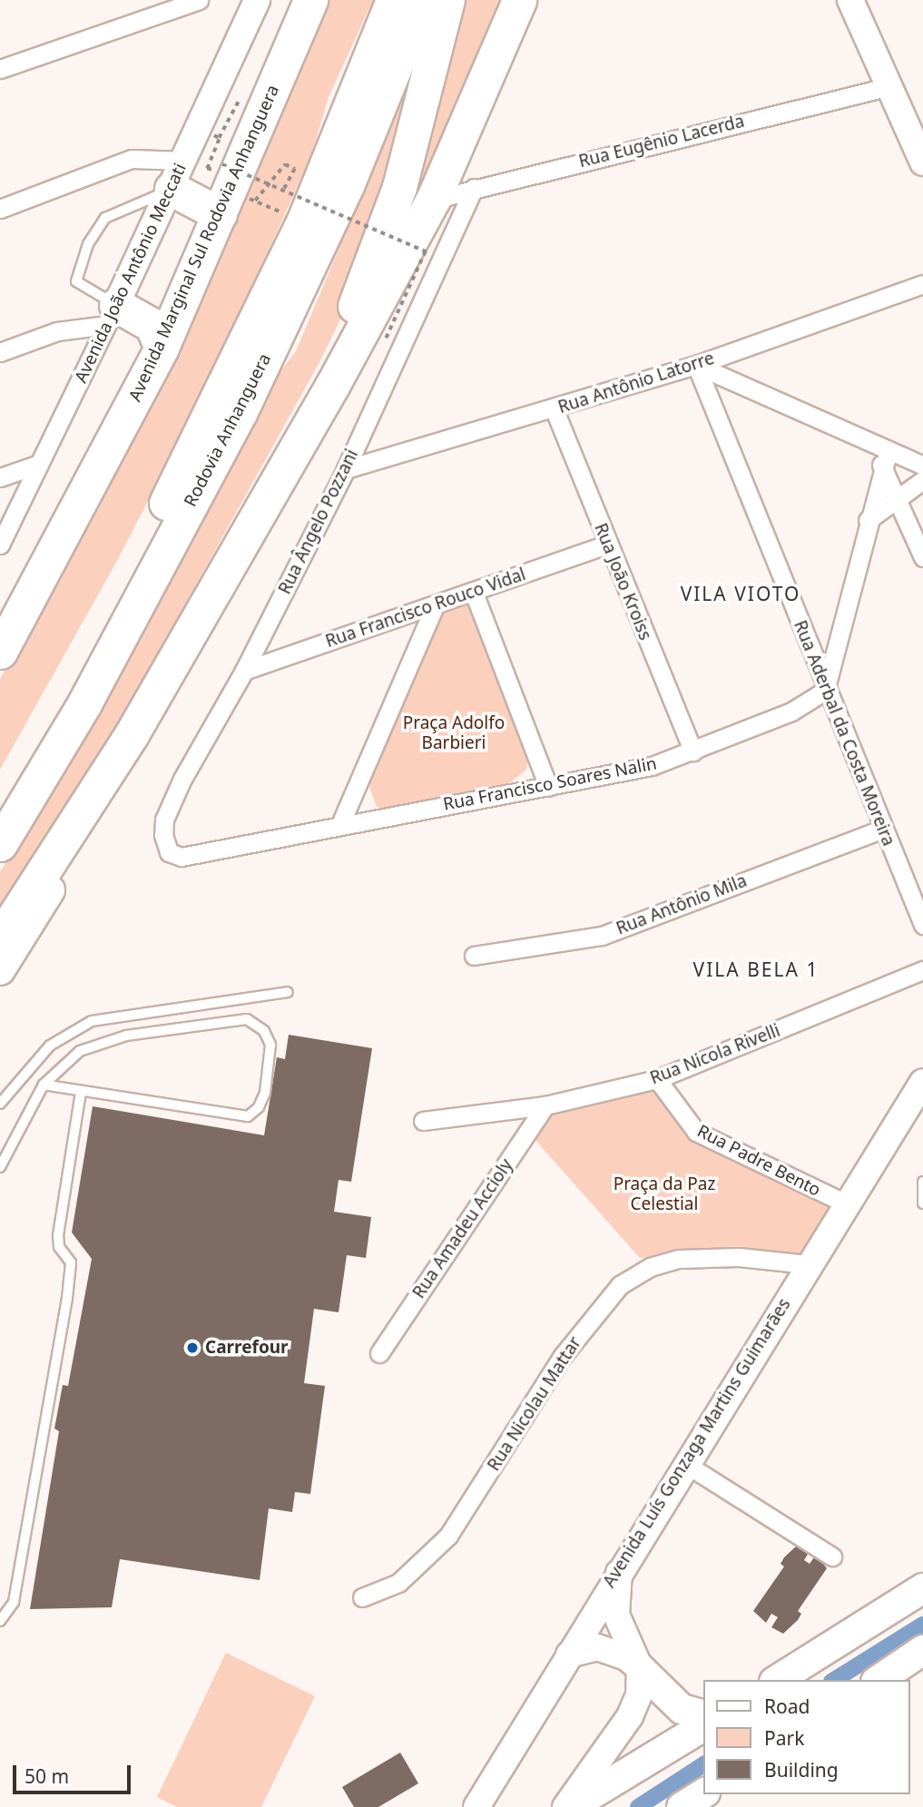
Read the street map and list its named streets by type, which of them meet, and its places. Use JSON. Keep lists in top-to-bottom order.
{
  "streets": {
    "highway": ["Avenida Marginal Sul Rodovia Anhanguera", "Rodovia Anhanguera"],
    "main road": ["Avenida João Antônio Meccati", "Avenida Luís Gonzaga Martins Guimarães"],
    "street": [
      "Rua Eugênio Lacerda",
      "Rua Antônio Latorre",
      "Rua Ângelo Pozzani",
      "Rua João Kroiss",
      "Rua Francisco Rouco Vidal",
      "Rua Aderbal da Costa Moreira",
      "Rua Francisco Soares Nalin",
      "Rua Antônio Mila",
      "Rua Nicola Rivelli",
      "Rua Padre Bento",
      "Rua Amadeu Accioly",
      "Rua Nicolau Mattar"
    ]
  },
  "crossings": [
    ["Rua Eugênio Lacerda", "Rua Ângelo Pozzani"],
    ["Rua Antônio Latorre", "Rua Ângelo Pozzani"],
    ["Rua Antônio Latorre", "Rua João Kroiss"],
    ["Rua Antônio Latorre", "Rua Aderbal da Costa Moreira"],
    ["Rua Ângelo Pozzani", "Rua Francisco Rouco Vidal"],
    ["Rua Ângelo Pozzani", "Rua Francisco Soares Nalin"],
    ["Rua João Kroiss", "Rua Francisco Rouco Vidal"],
    ["Rua João Kroiss", "Rua Francisco Soares Nalin"],
    ["Rua Aderbal da Costa Moreira", "Rua Francisco Soares Nalin"],
    ["Rua Aderbal da Costa Moreira", "Rua Antônio Mila"],
    ["Rua Nicola Rivelli", "Rua Padre Bento"],
    ["Rua Nicola Rivelli", "Rua Amadeu Accioly"],
    ["Rua Padre Bento", "Avenida Luís Gonzaga Martins Guimarães"],
    ["Rua Nicolau Mattar", "Avenida Luís Gonzaga Martins Guimarães"]
  ],
  "districts": ["VILA VIOTO", "VILA BELA 1"],
  "parks": ["Praça Adolfo Barbieri", "Praça da Paz Celestial"],
  "places": ["Carrefour"],
  "legend": ["Road", "Park", "Building"],
  "scale_bar": "50 m"
}
